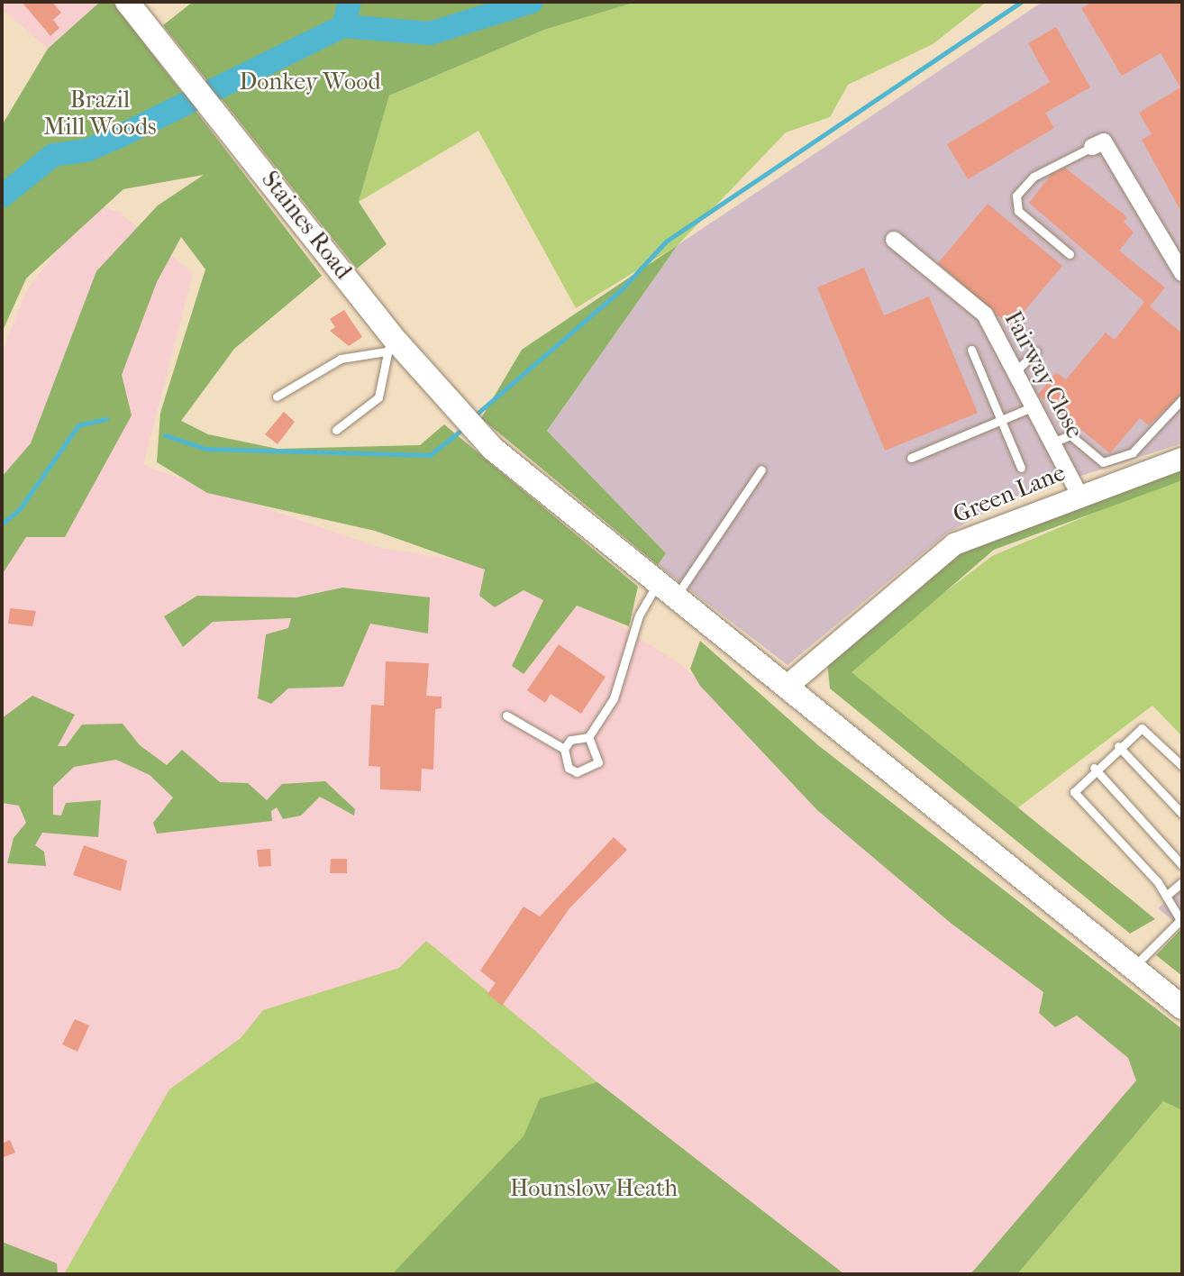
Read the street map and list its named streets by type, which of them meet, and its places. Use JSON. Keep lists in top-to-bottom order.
{
  "streets": {
    "main road": ["Staines Road"],
    "street": ["Fairway Close", "Green Lane"]
  },
  "crossings": [
    ["Staines Road", "Green Lane"],
    ["Fairway Close", "Green Lane"]
  ],
  "parks": ["Donkey Wood", "Brazil Mill Woods", "Hounslow Heath"]
}
